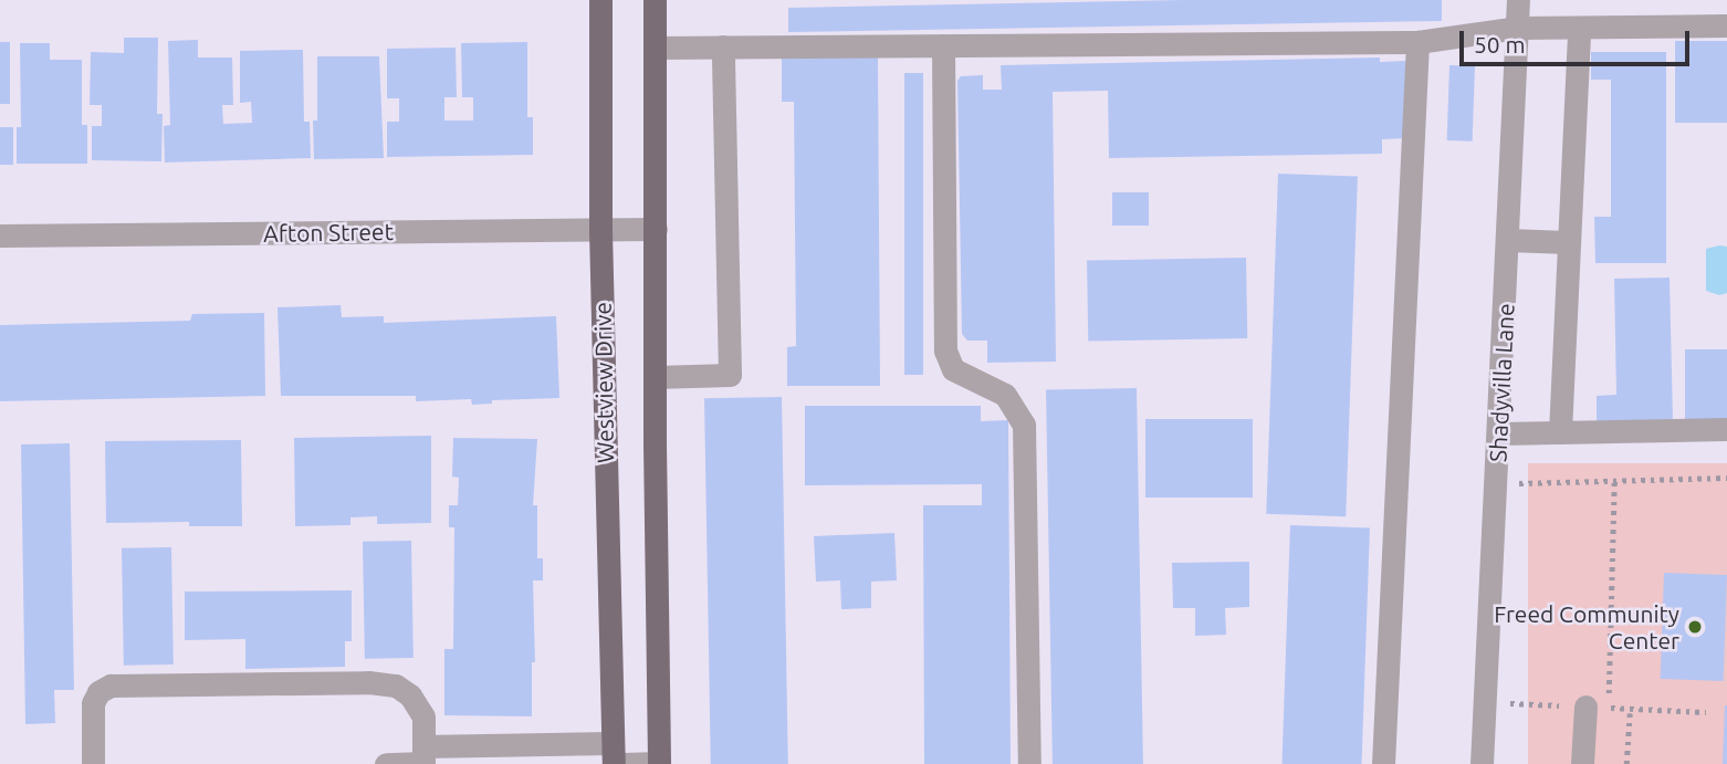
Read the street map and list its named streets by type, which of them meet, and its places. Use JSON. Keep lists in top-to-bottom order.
{
  "streets": {
    "main road": ["Westview Drive"],
    "street": ["Afton Street", "Shadyvilla Lane"]
  },
  "crossings": [
    ["Afton Street", "Westview Drive"]
  ],
  "places": ["Freed Community Center"],
  "scale_bar": "50 m"
}
